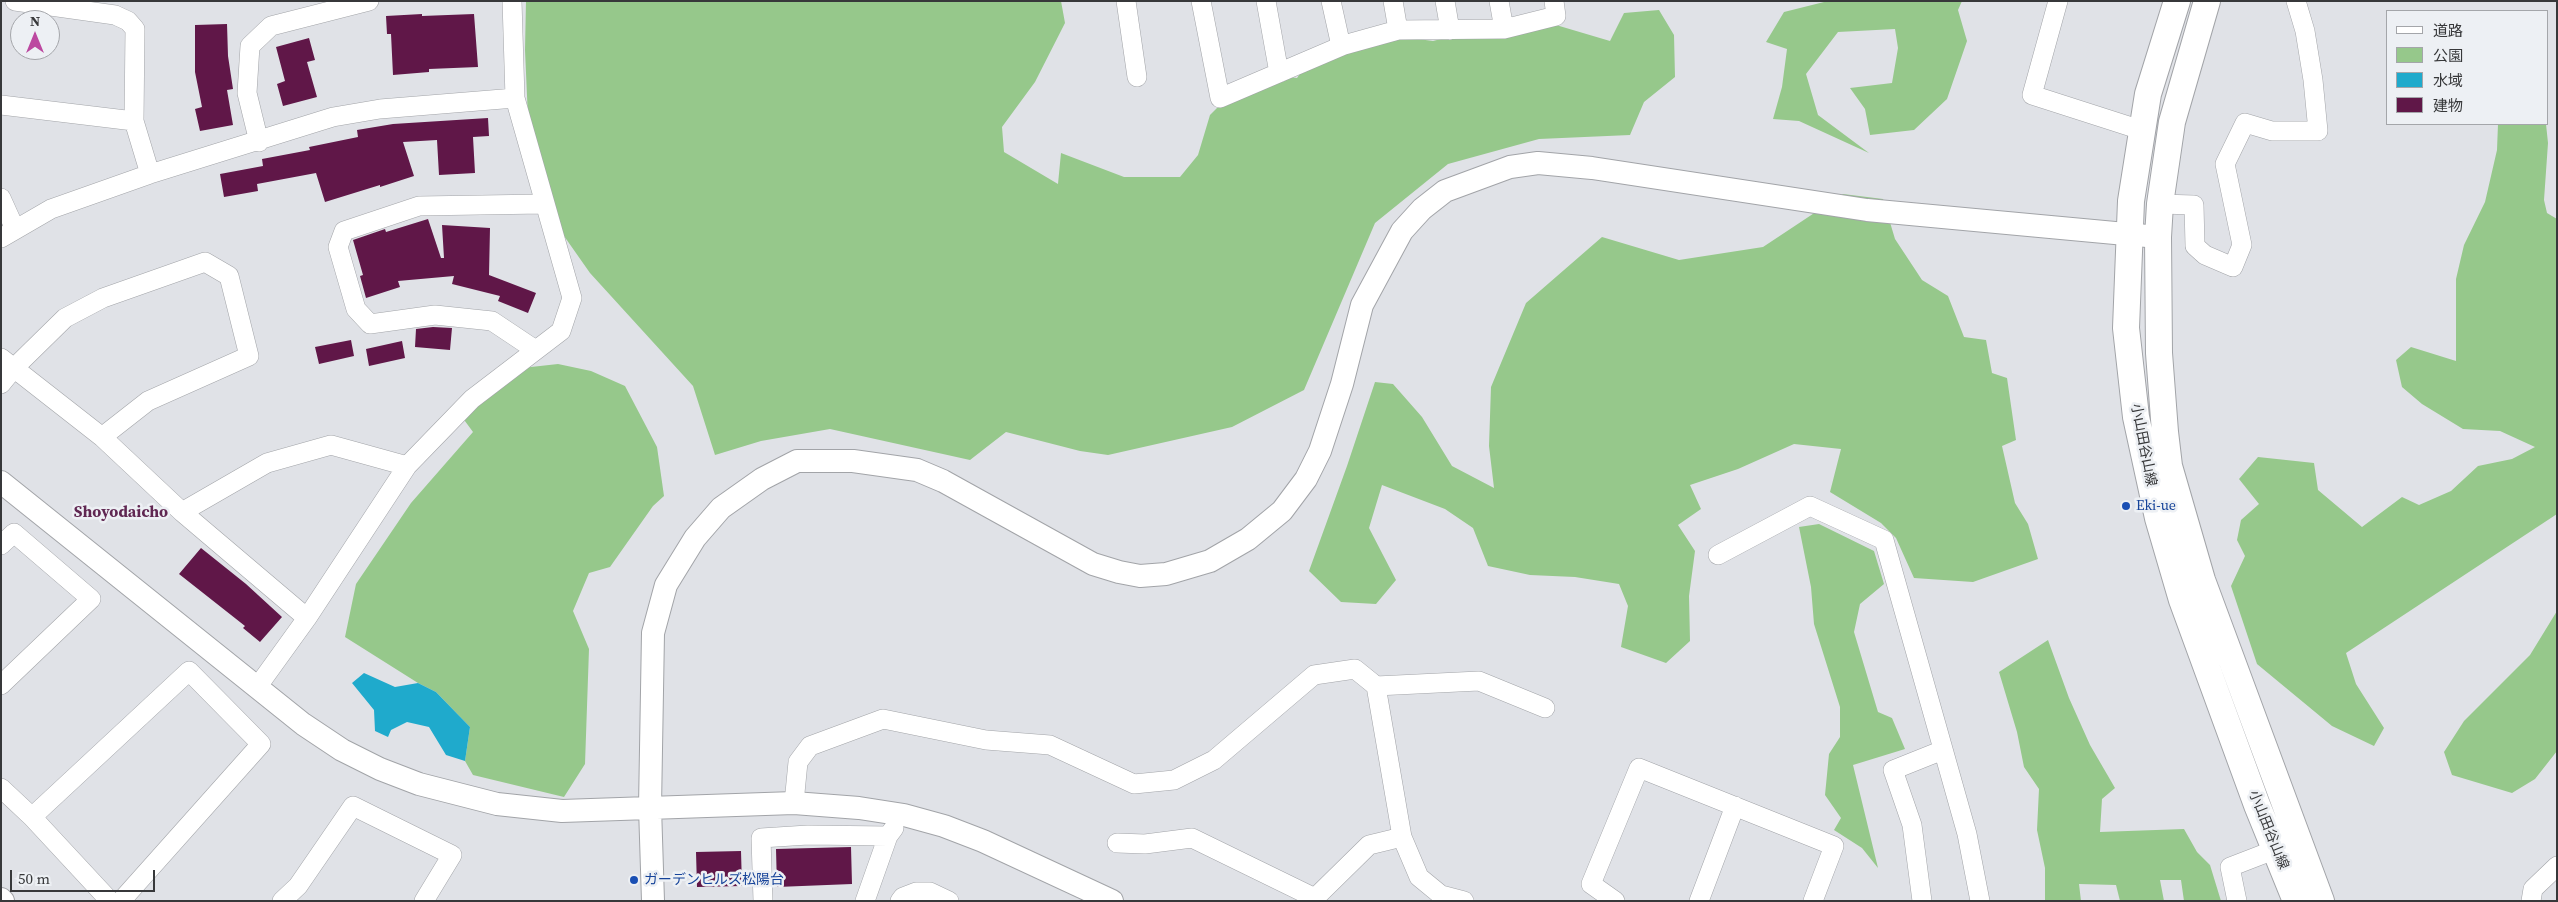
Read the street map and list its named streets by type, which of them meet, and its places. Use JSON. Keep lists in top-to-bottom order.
{
  "streets": {
    "main road": ["小山田谷山線"]
  },
  "districts": ["Shoyodaicho"],
  "places": ["Eki-ue", "ガーデンヒルズ松陽台"],
  "legend": [
    "道路",
    "公園",
    "水域",
    "建物"
  ],
  "scale_bar": "50 m",
  "north": "top"
}
